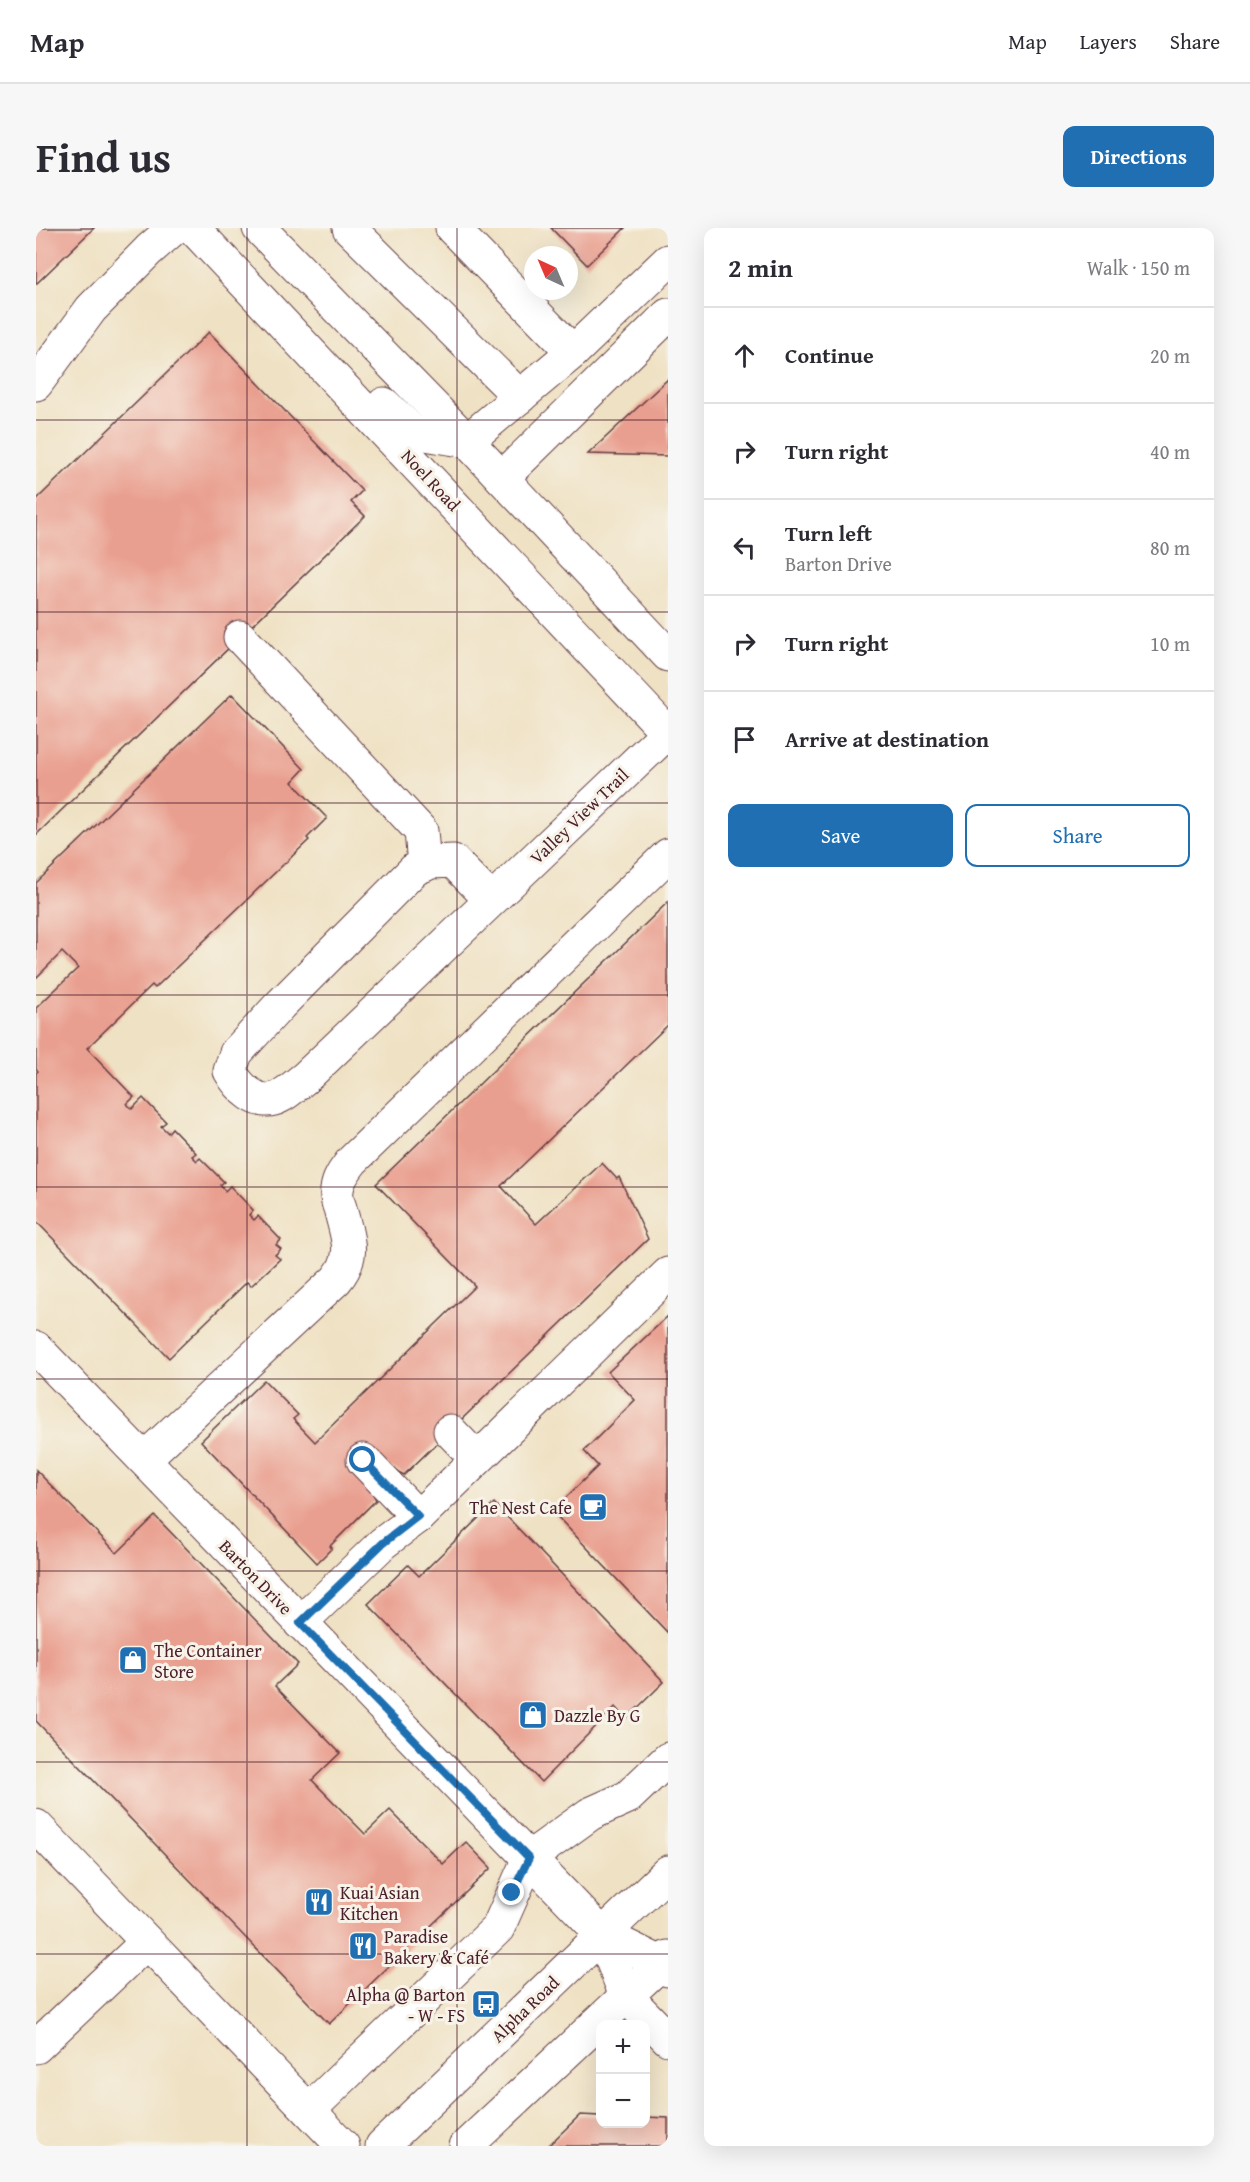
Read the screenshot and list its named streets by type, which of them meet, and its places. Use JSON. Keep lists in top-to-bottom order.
{
  "streets": {
    "street": [
      "Noel Road",
      "Valley View Trail",
      "Barton Drive",
      "Alpha Road"
    ]
  },
  "crossings": [
    ["Noel Road", "Valley View Trail"],
    ["Barton Drive", "Alpha Road"]
  ],
  "places": {
    "cafe": ["The Nest Cafe"],
    "shop": ["The Container Store", "Dazzle By G"],
    "restaurant": ["Kuai Asian Kitchen", "Paradise Bakery & Café"],
    "bus stop": ["Alpha @ Barton - W - FS"]
  },
  "north": "top left",
  "page": {
    "header": "Map",
    "nav": ["Map", "Layers", "Share"],
    "title": "Find us",
    "buttons": [
      "Directions",
      ["Save", "Share"]
    ],
    "heading": ["2 min", "Walk · 150 m"],
    "list": [
      ["Continue", "20 m"],
      ["Turn right", "40 m"],
      ["Turn left", "Barton Drive", "80 m"],
      ["Turn right", "10 m"],
      "Arrive at destination"
    ],
    "map_buttons": ["+", "−"]
  }
}
